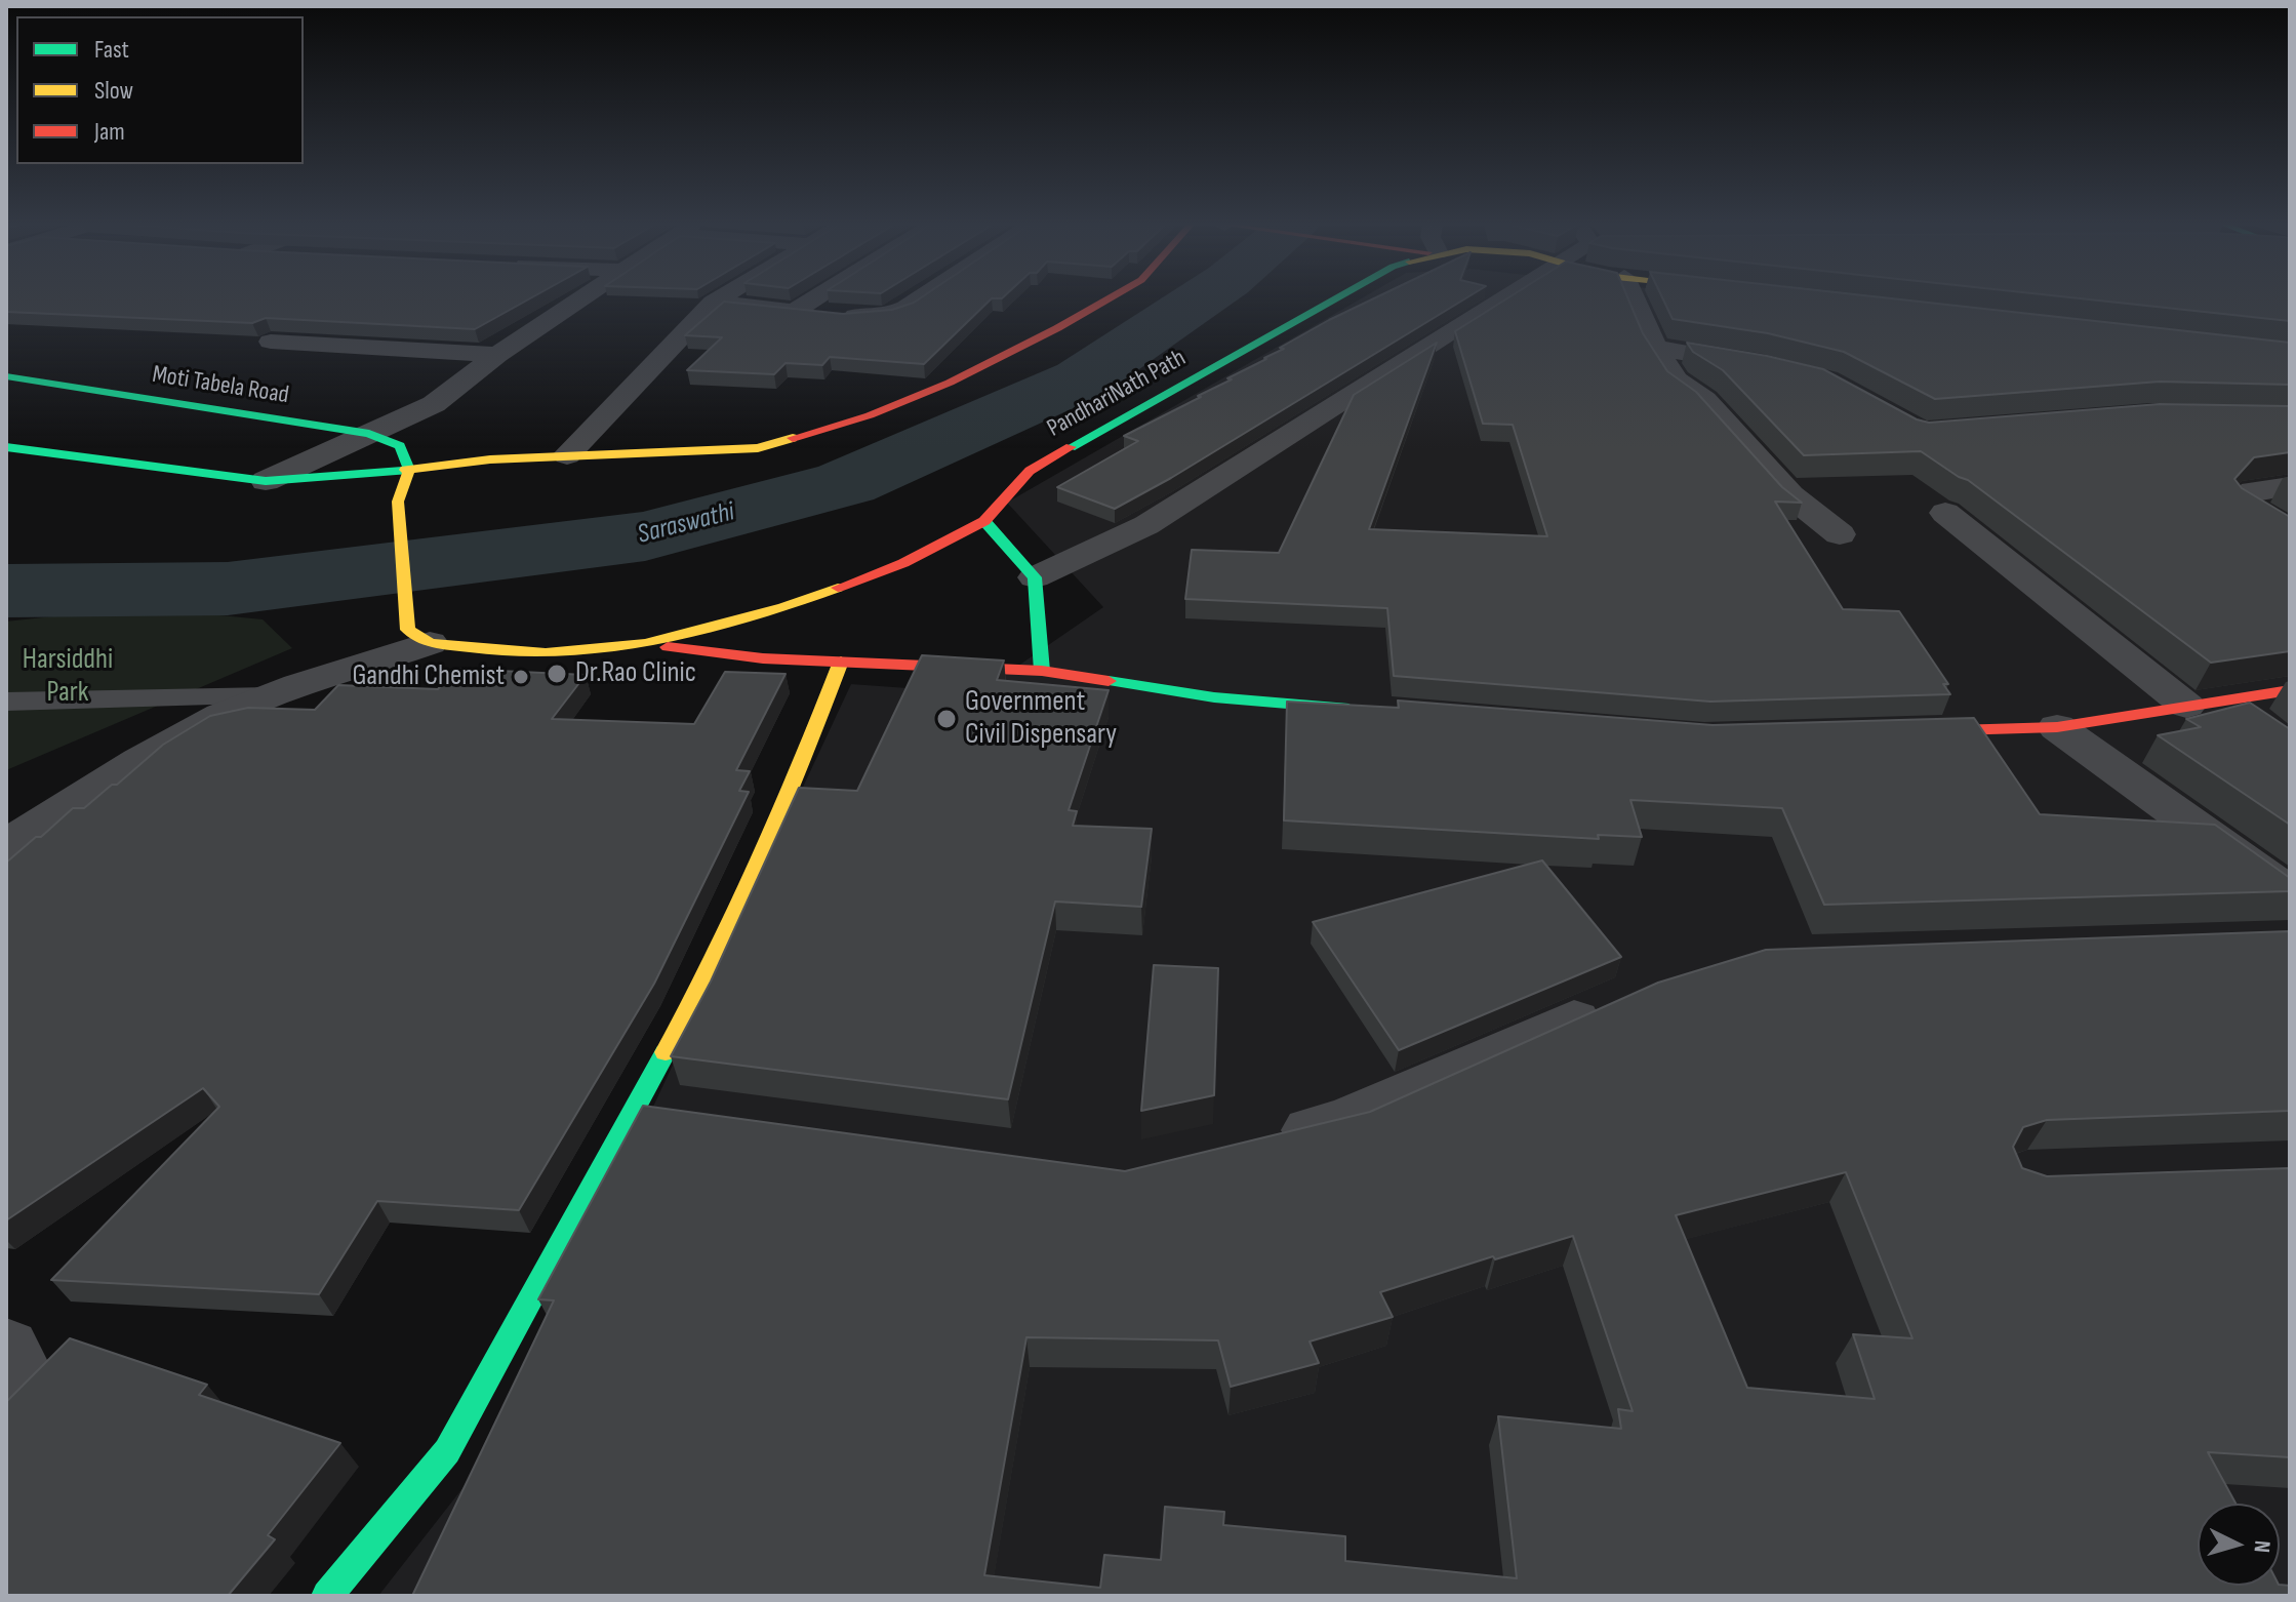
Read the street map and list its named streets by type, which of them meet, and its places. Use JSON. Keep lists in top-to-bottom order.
{
  "streets": {
    "main road": ["Moti Tabela Road", "PandhariNath Path"]
  },
  "water": ["Saraswathi"],
  "parks": ["Harsiddhi Park"],
  "places": ["Dr.Rao Clinic", "Gandhi Chemist", "Government Civil Dispensary"],
  "legend": ["Fast", "Slow", "Jam"],
  "north": "right"
}
